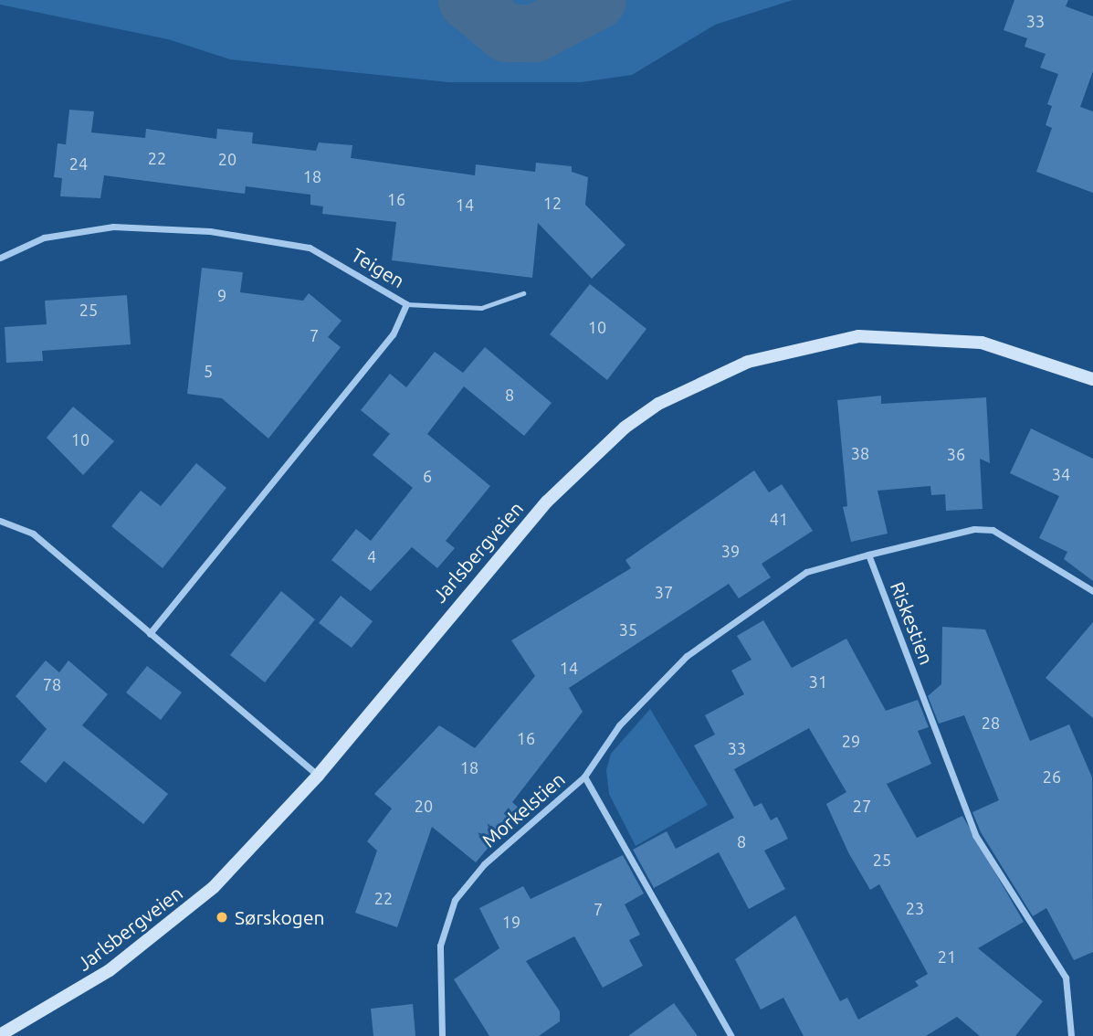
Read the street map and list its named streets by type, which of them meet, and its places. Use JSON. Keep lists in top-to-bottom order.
{
  "streets": {
    "main road": ["Jarlsbergveien"],
    "street": ["Teigen", "Riskestien", "Morkelstien"]
  },
  "places": ["Sørskogen"],
  "house_numbers": [
    "33",
    "22",
    "20",
    "24",
    "18",
    "16",
    "12",
    "14",
    "9",
    "25",
    "10",
    "7",
    "5",
    "8",
    "10",
    "38",
    "36",
    "34",
    "6",
    "41",
    "39",
    "4",
    "37",
    "35",
    "14",
    "31",
    "78",
    "28",
    "16",
    "29",
    "33",
    "18",
    "26",
    "20",
    "27",
    "8",
    "25",
    "22",
    "23",
    "7",
    "19",
    "21"
  ]
}
